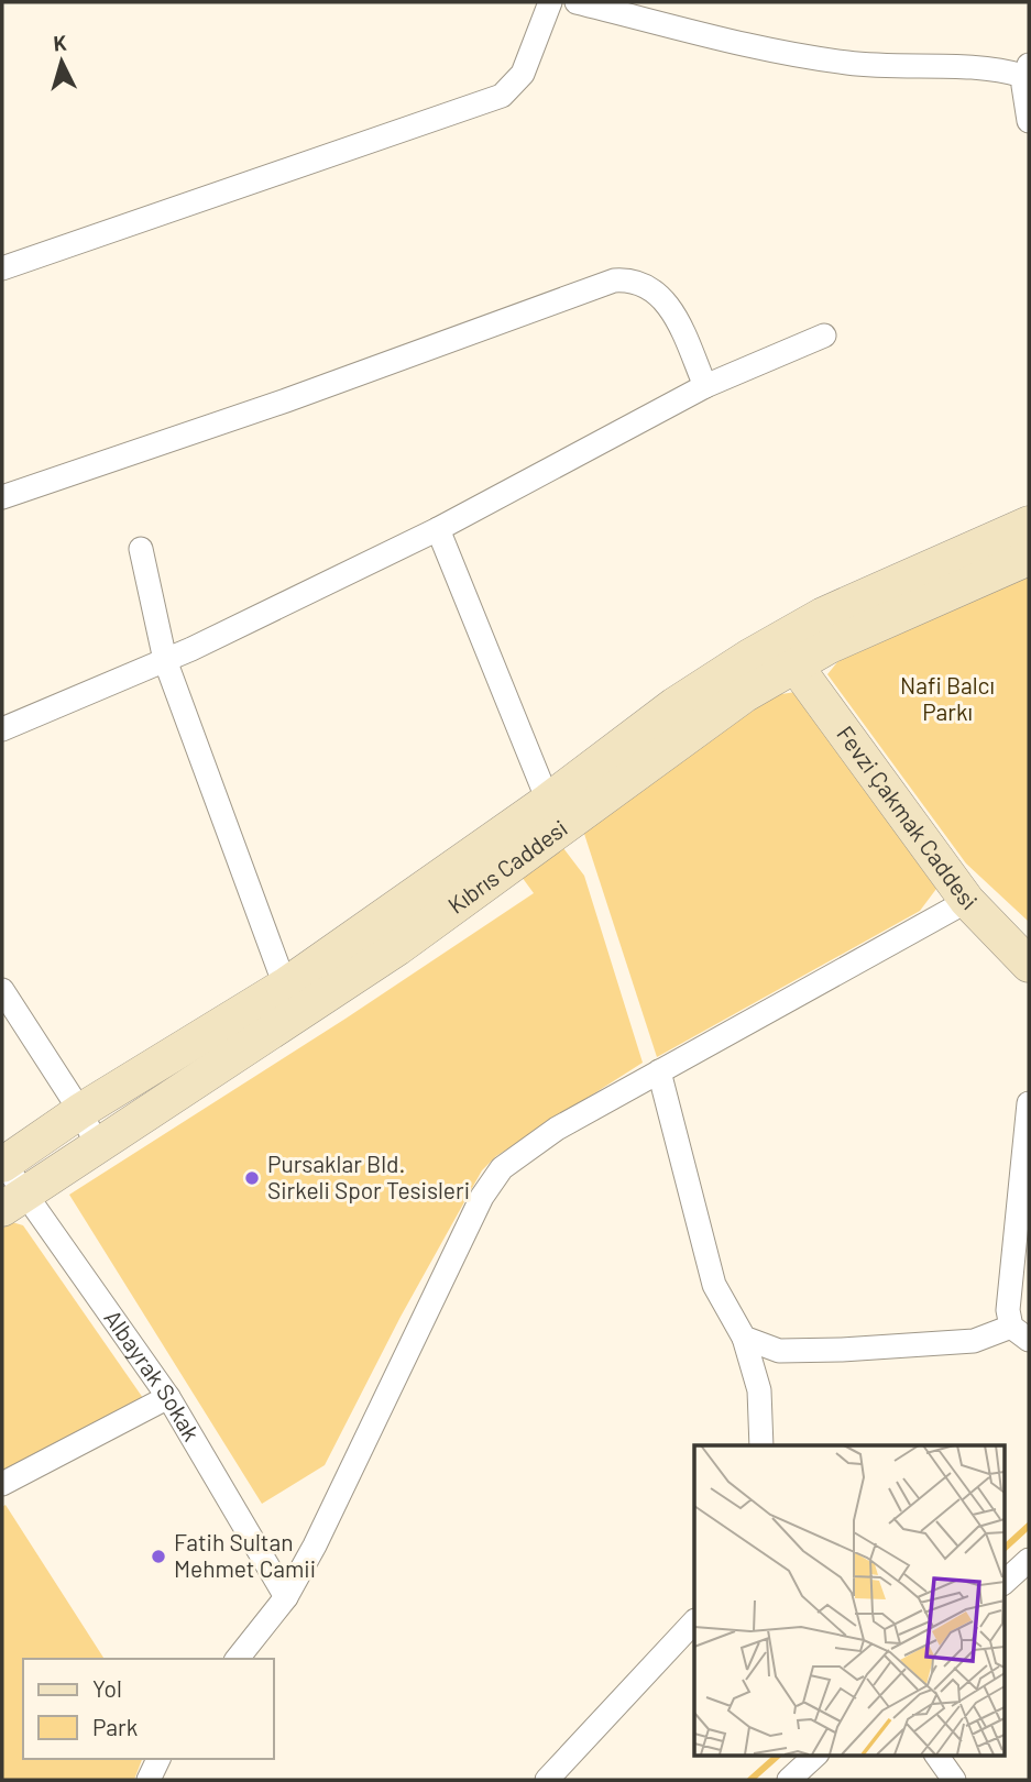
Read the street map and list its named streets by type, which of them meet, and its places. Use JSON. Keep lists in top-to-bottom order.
{
  "streets": {
    "main road": ["Fevzi Çakmak Caddesi", "Kıbrıs Caddesi"],
    "street": ["Albayrak Sokak"]
  },
  "crossings": [
    ["Fevzi Çakmak Caddesi", "Kıbrıs Caddesi"],
    ["Kıbrıs Caddesi", "Albayrak Sokak"]
  ],
  "parks": ["Nafi Balcı Parkı"],
  "places": ["Pursaklar Bld. Sirkeli Spor Tesisleri", "Fatih Sultan Mehmet Camii"],
  "legend": ["Yol", "Park"],
  "north": "top"
}
